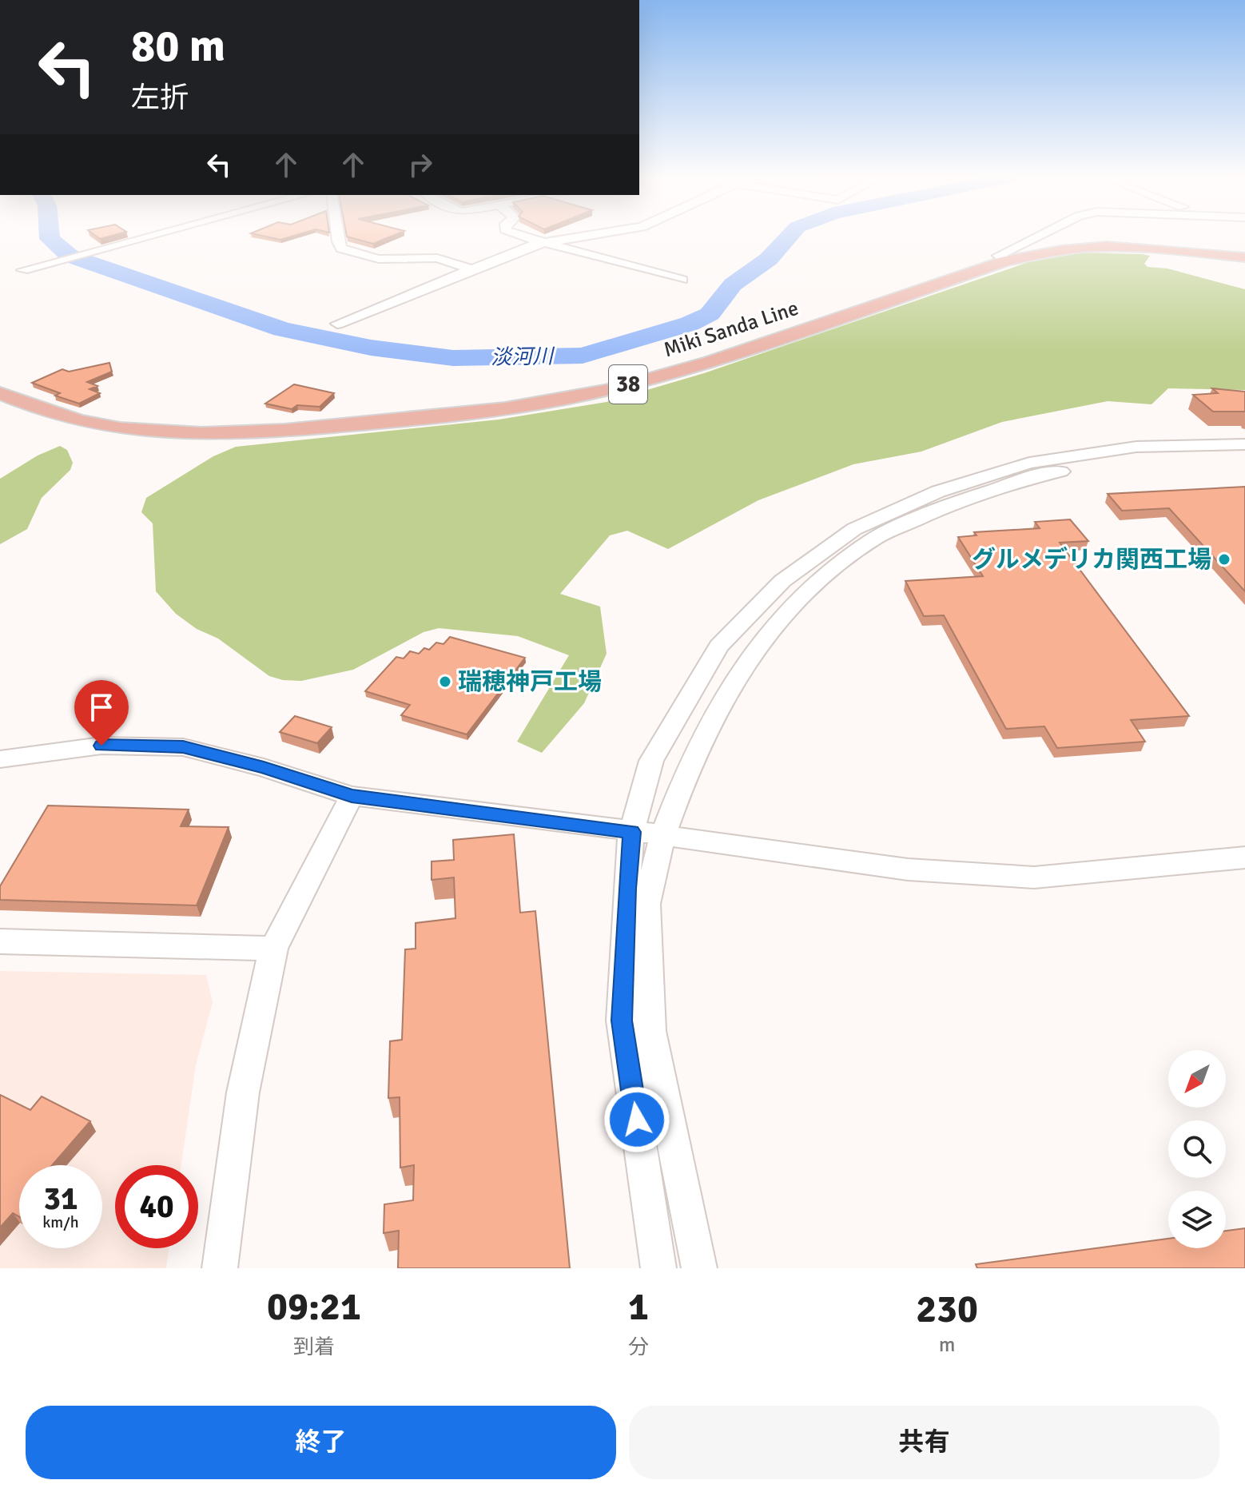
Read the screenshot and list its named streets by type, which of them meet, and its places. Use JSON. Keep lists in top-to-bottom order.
{
  "streets": {
    "main road": ["Miki Sanda Line", "38"]
  },
  "water": ["淡河川"],
  "places": ["グルメデリカ関西工場", "瑞穂神戸工場"],
  "north": "bottom left",
  "page": {
    "turn": ["80 m", "左折"],
    "speed": "31 km/h",
    "limit": "40",
    "eta": [
      "09:21",
      "到着",
      "1",
      "分",
      "230",
      "m"
    ],
    "buttons": ["終了", "共有"]
  }
}
